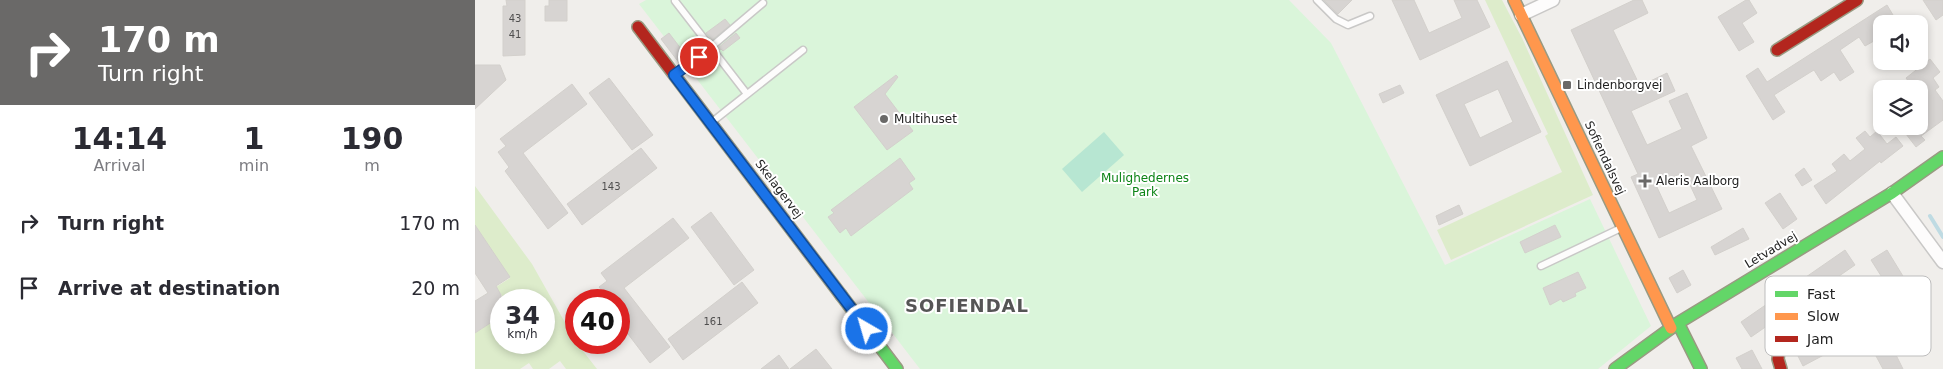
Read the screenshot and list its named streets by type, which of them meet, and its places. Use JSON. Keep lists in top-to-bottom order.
{
  "streets": {
    "street": ["Sofiendalsvej", "Skelagervej", "Letvadvej"]
  },
  "crossings": [
    ["Sofiendalsvej", "Letvadvej"]
  ],
  "districts": ["SOFIENDAL"],
  "parks": ["Mulighedernes Park"],
  "places": {
    "transit": ["Lindenborgvej"],
    "other": ["Multihuset"],
    "health": ["Aleris Aalborg"]
  },
  "house_numbers": [
    "43",
    "41",
    "143",
    "161"
  ],
  "legend": ["Fast", "Slow", "Jam"],
  "page": {
    "turn": ["170 m", "Turn right"],
    "eta": [
      "14:14",
      "Arrival",
      "1",
      "min",
      "190",
      "m"
    ],
    "list": [
      {
        "name": "Turn right",
        "value": "170 m"
      },
      {
        "name": "Arrive at destination",
        "value": "20 m"
      }
    ],
    "speed": "34 km/h",
    "limit": "40"
  }
}
